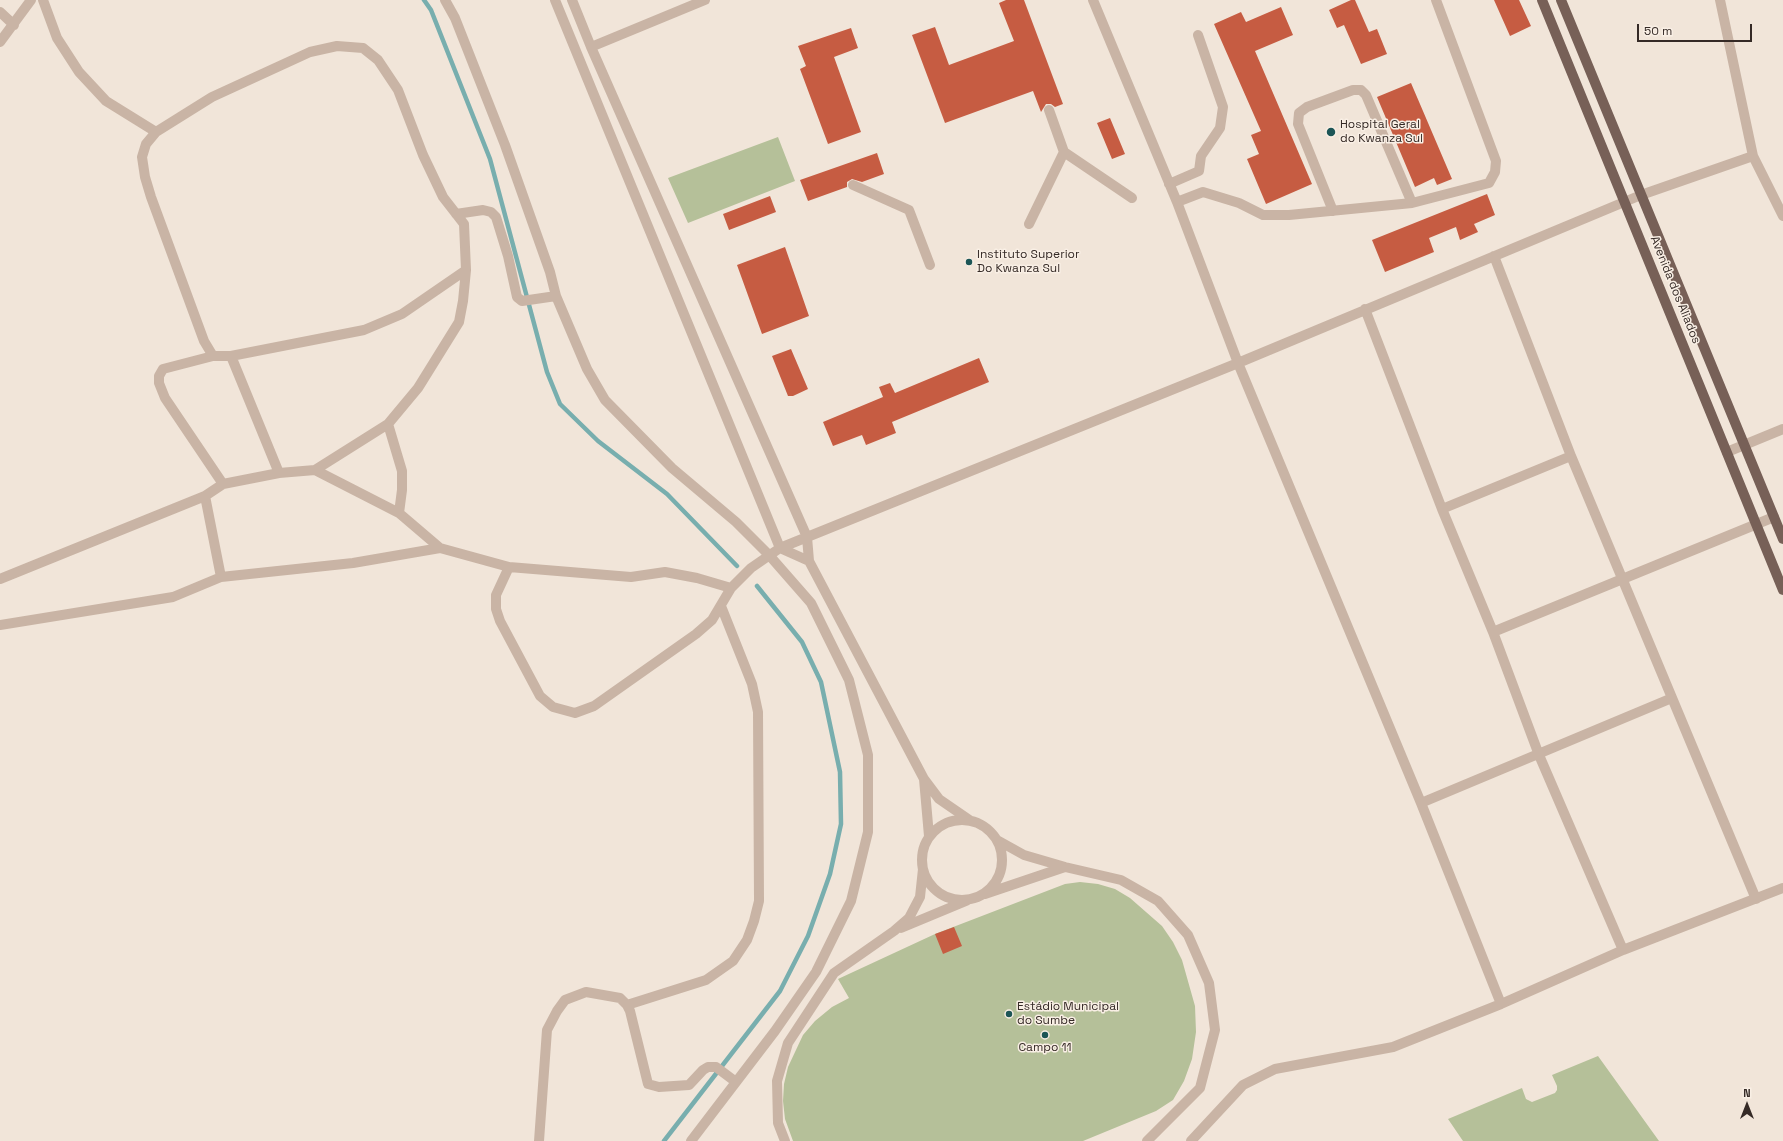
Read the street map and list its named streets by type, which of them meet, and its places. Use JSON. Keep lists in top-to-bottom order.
{
  "streets": {
    "main road": ["Avenida dos Aliados"]
  },
  "places": [
    "Hospital Geral do Kwanza Sul",
    "Instituto Superior Do Kwanza Sul",
    "Estádio Municipal do Sumbe",
    "Campo 11"
  ],
  "scale_bar": "50 m",
  "north": "top"
}
